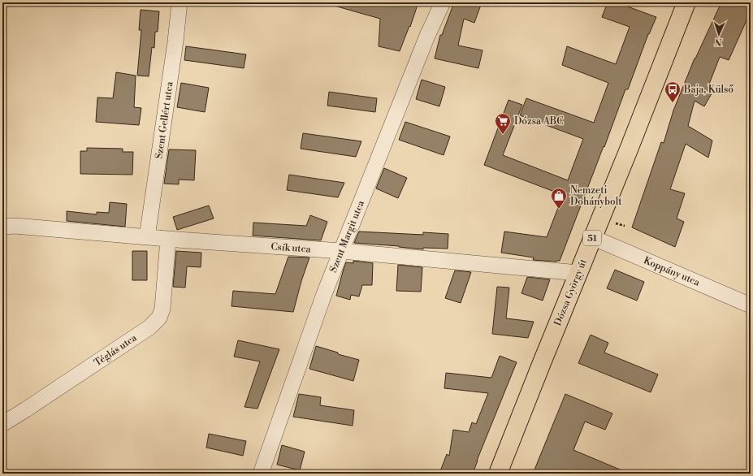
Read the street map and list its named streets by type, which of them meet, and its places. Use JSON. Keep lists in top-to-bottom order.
{
  "streets": {
    "main road": ["51", "Dózsa György út"],
    "street": [
      "Szent Gellért utca",
      "Szent Margit utca",
      "Csík utca",
      "Koppány utca",
      "Téglás utca"
    ]
  },
  "crossings": [
    ["Szent Gellért utca", "Csík utca"],
    ["Szent Margit utca", "Csík utca"],
    ["Csík utca", "Dózsa György út"],
    ["Csík utca", "Téglás utca"],
    ["Koppány utca", "Dózsa György út"]
  ],
  "places": {
    "bus stop": ["Baja, Külső"],
    "supermarket": ["Dózsa ABC"],
    "shop": ["Nemzeti Dohánybolt"]
  },
  "north": "bottom"
}
